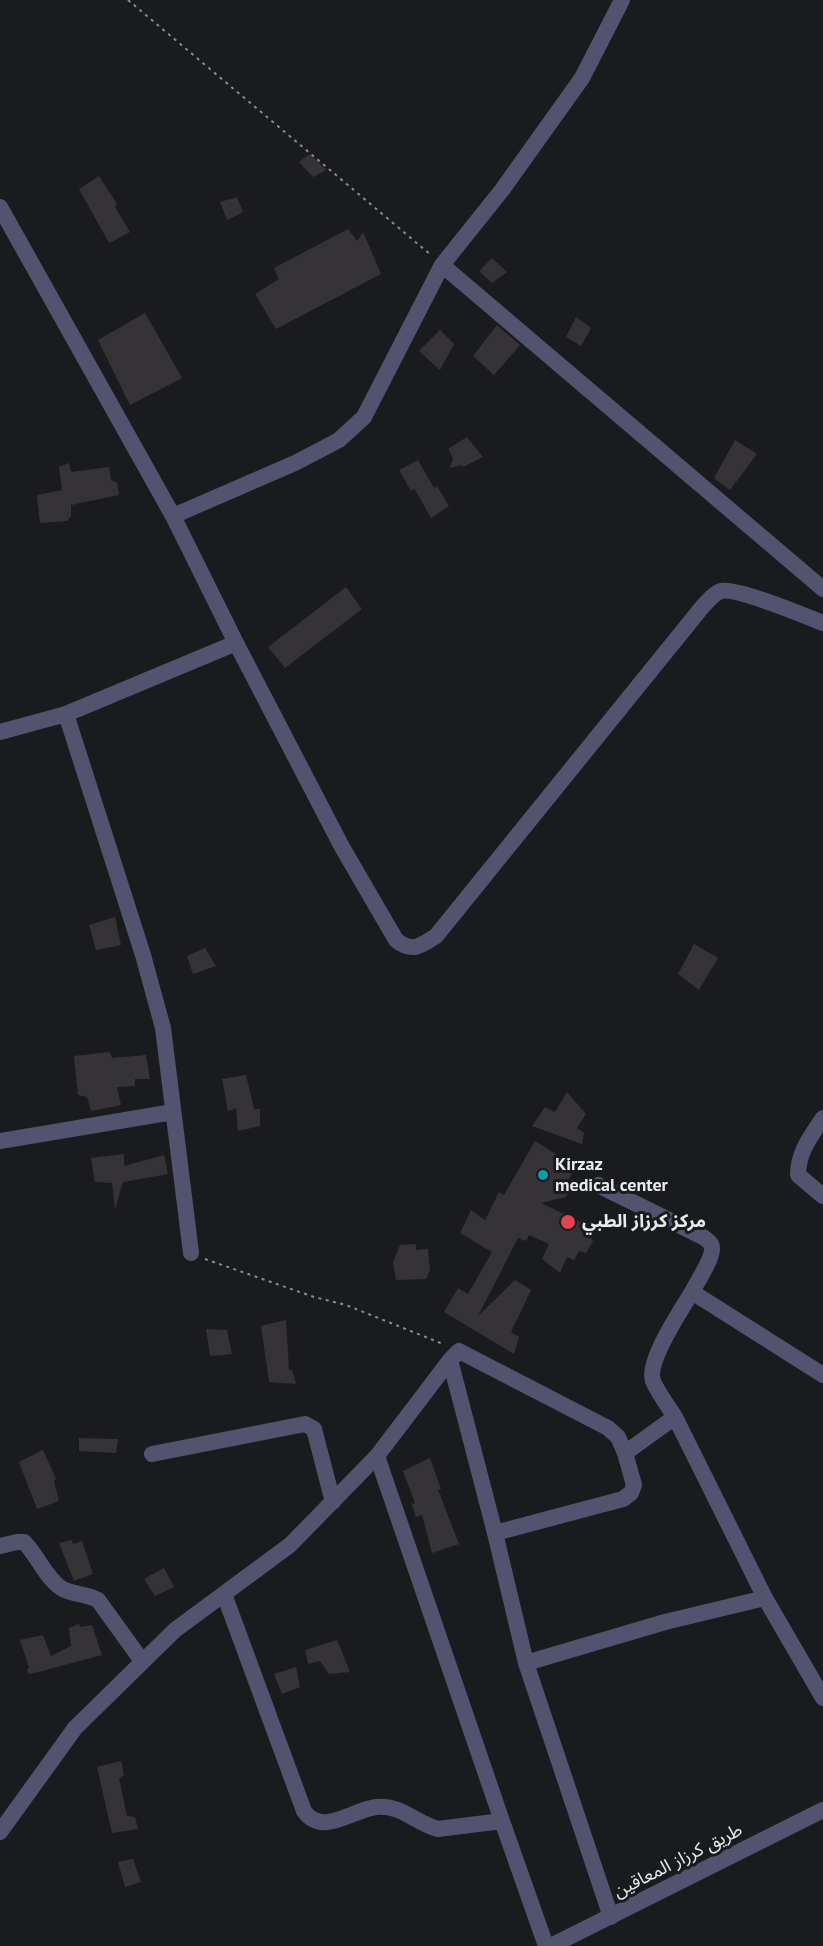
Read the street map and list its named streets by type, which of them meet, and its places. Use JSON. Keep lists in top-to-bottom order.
{
  "streets": {
    "street": ["طريق كرزاز المعاقين"]
  },
  "places": ["Kirzaz medical center", "مركز كرزاز الطبي"]
}
